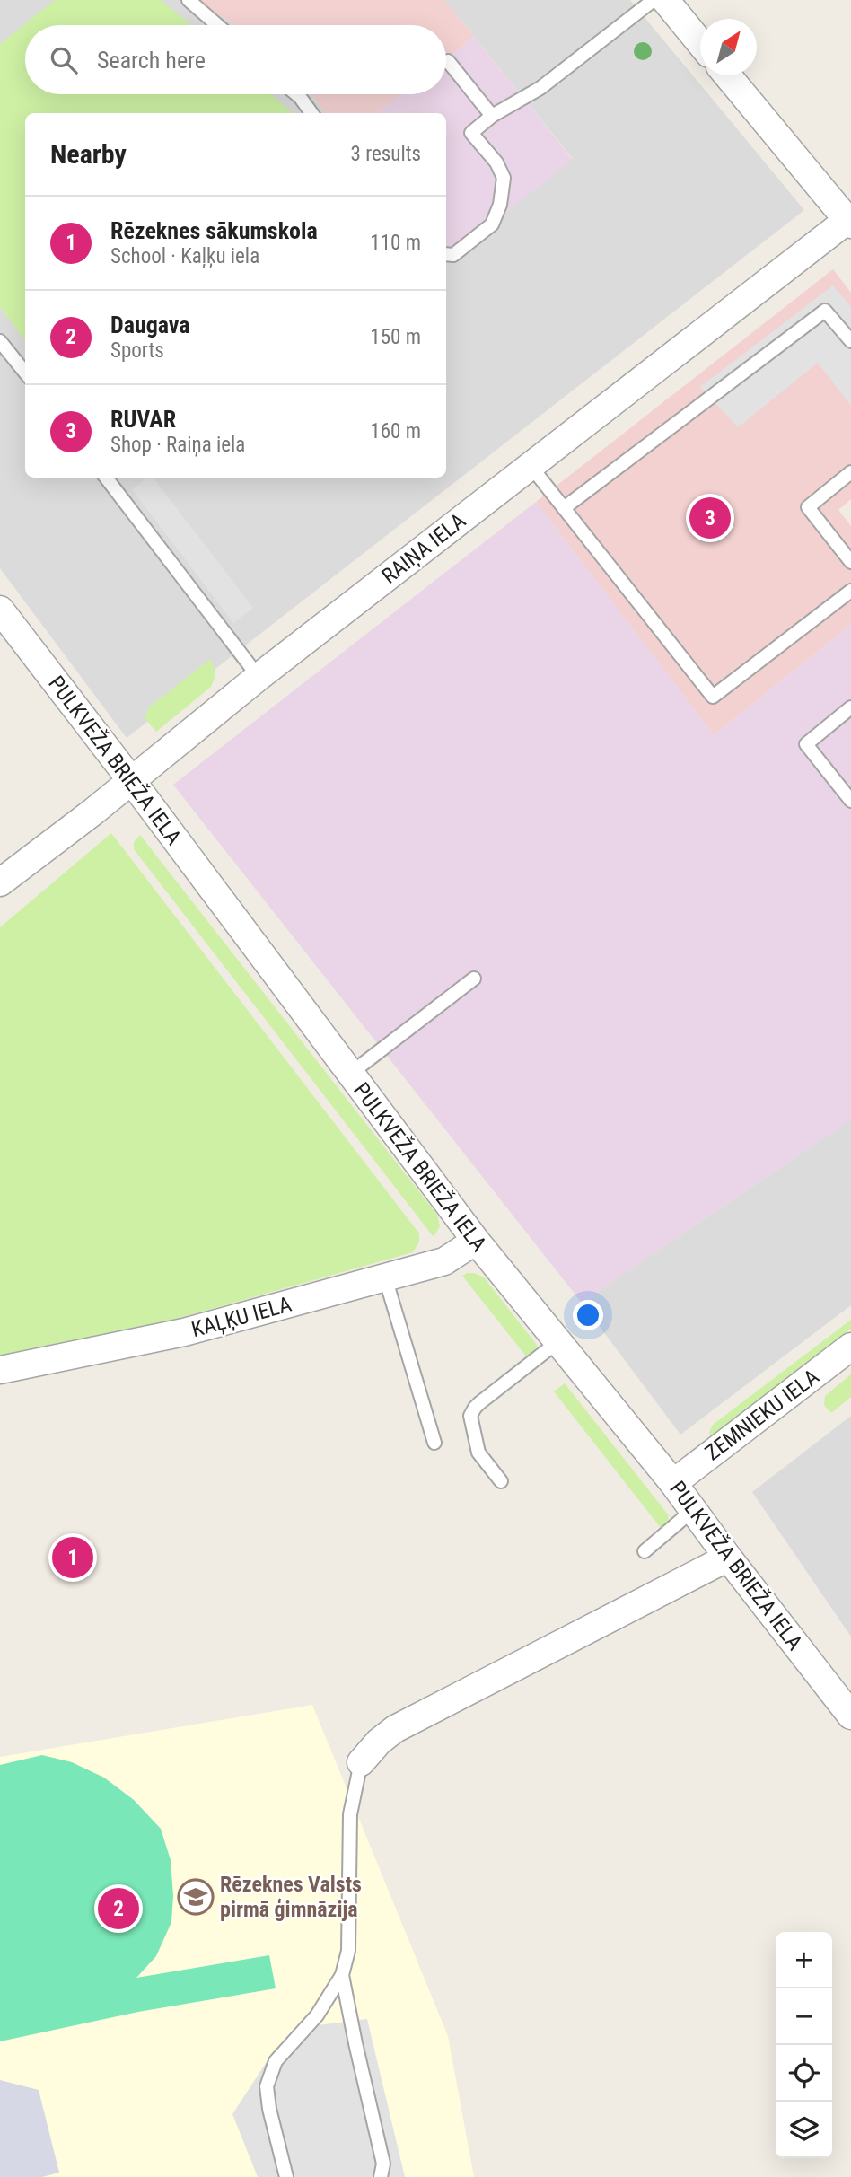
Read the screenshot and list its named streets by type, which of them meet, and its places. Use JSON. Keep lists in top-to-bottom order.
{
  "streets": {
    "street": [
      "RAIŅA IELA",
      "PULKVEŽA BRIEŽA IELA",
      "KAĻĶU IELA",
      "ZEMNIEKU IELA"
    ]
  },
  "crossings": [
    ["RAIŅA IELA", "PULKVEŽA BRIEŽA IELA"],
    ["PULKVEŽA BRIEŽA IELA", "KAĻĶU IELA"],
    ["PULKVEŽA BRIEŽA IELA", "ZEMNIEKU IELA"]
  ],
  "places": {
    "school or university": ["Rēzeknes Valsts pirmā ģimnāzija"]
  },
  "north": "top right",
  "page": {
    "search": "Search here",
    "heading": ["Nearby", "3 results"],
    "list": [
      {
        "mark": "1",
        "name": "Rēzeknes sākumskola",
        "note": "School · Kaļķu iela",
        "value": "110 m"
      },
      {
        "mark": "2",
        "name": "Daugava",
        "note": "Sports",
        "value": "150 m"
      },
      {
        "mark": "3",
        "name": "RUVAR",
        "note": "Shop · Raiņa iela",
        "value": "160 m"
      }
    ],
    "pins": ["3", "1", "2"],
    "map_buttons": ["+", "−"]
  }
}
